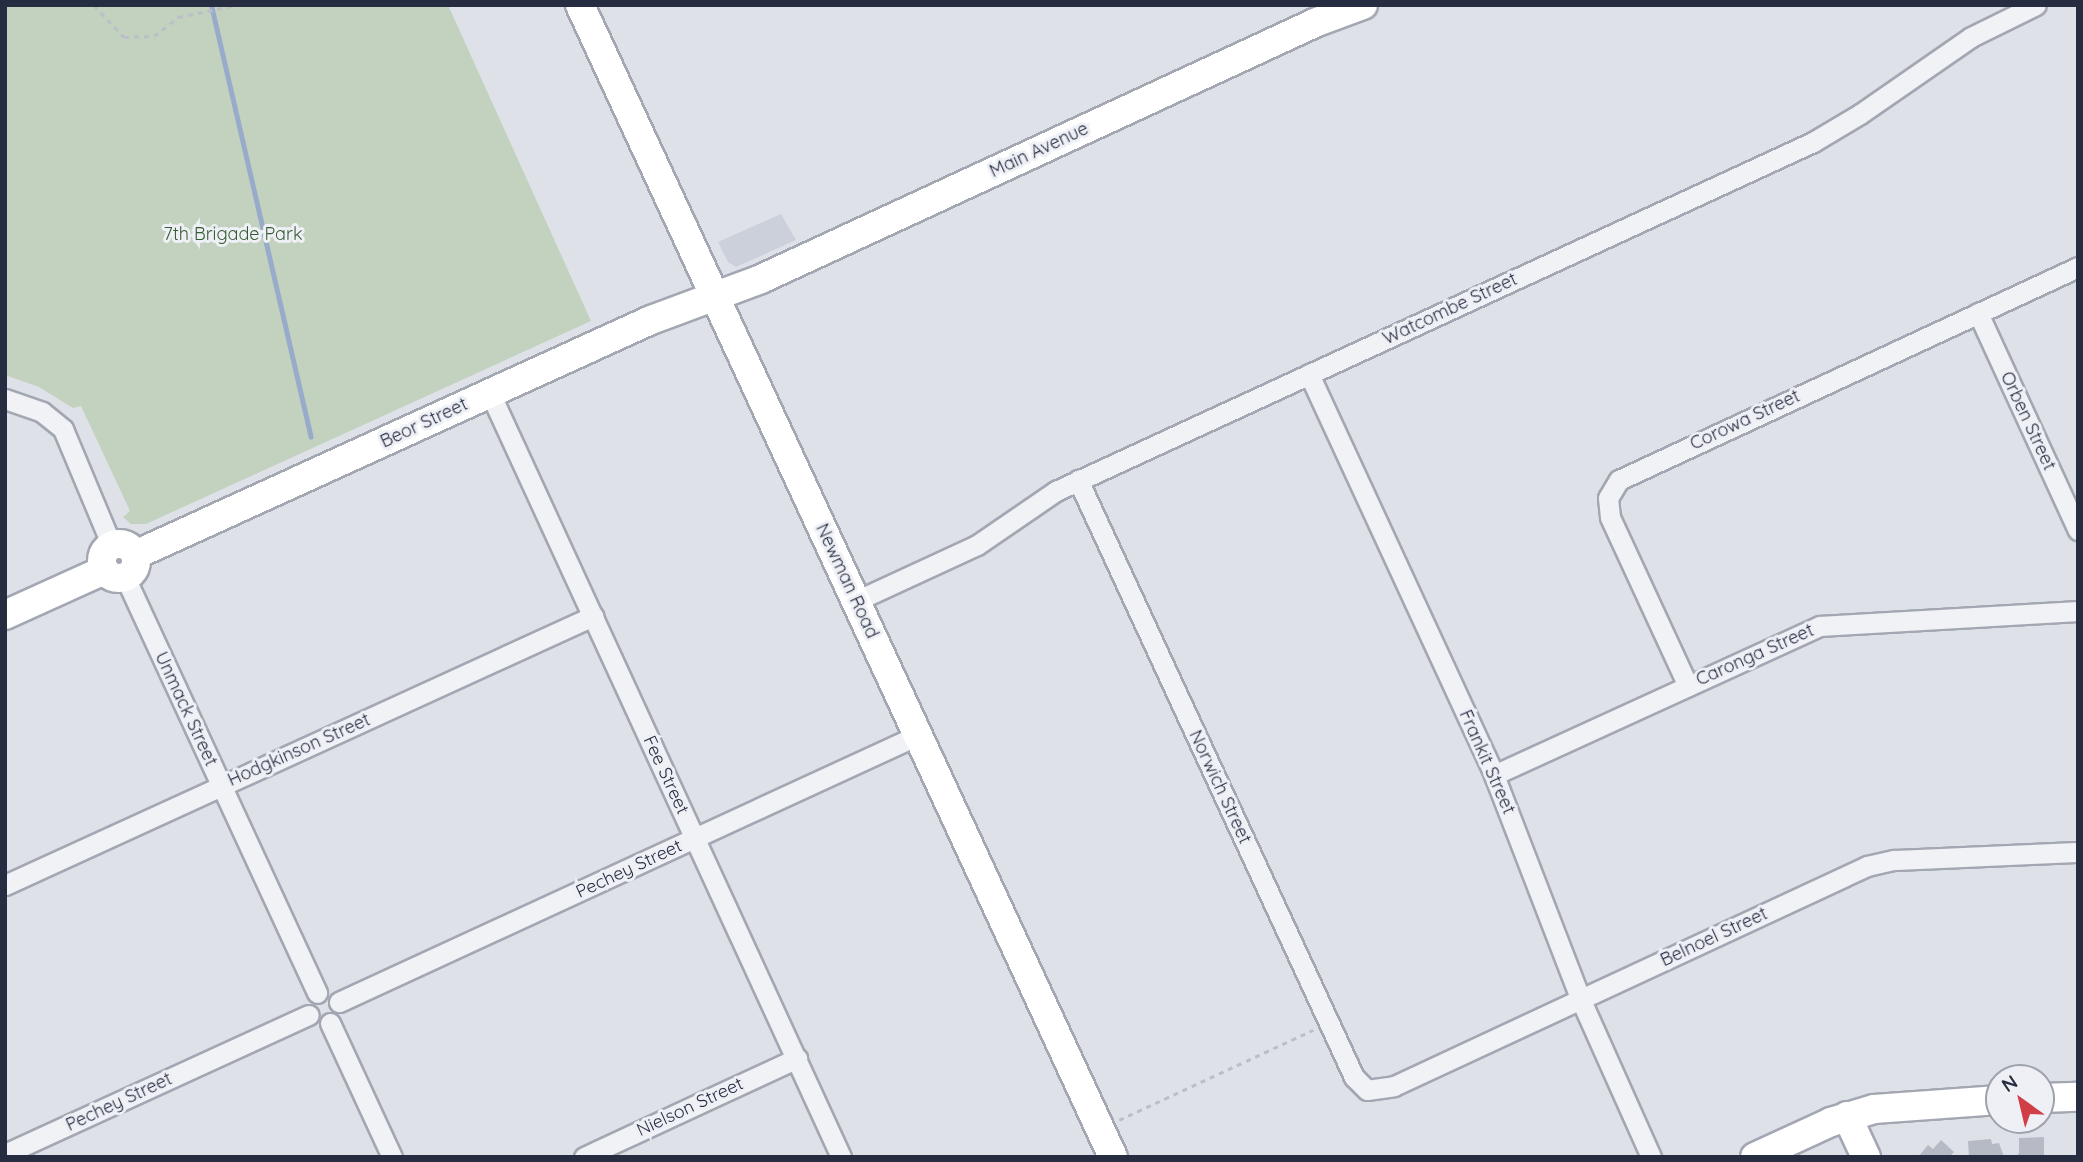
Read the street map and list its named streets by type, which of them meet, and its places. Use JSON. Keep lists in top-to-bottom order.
{
  "streets": {
    "main road": ["Main Avenue", "Beor Street", "Newman Road"],
    "street": [
      "Watcombe Street",
      "Corowa Street",
      "Orben Street",
      "Caronga Street",
      "Unmack Street",
      "Hodgkinson Street",
      "Frankit Street",
      "Fee Street",
      "Norwich Street",
      "Pechey Street",
      "Belnoel Street",
      "Nielson Street"
    ]
  },
  "crossings": [
    ["Main Avenue", "Beor Street"],
    ["Main Avenue", "Newman Road"],
    ["Watcombe Street", "Newman Road"],
    ["Watcombe Street", "Frankit Street"],
    ["Watcombe Street", "Norwich Street"],
    ["Corowa Street", "Orben Street"],
    ["Corowa Street", "Caronga Street"],
    ["Beor Street", "Newman Road"],
    ["Beor Street", "Unmack Street"],
    ["Beor Street", "Fee Street"],
    ["Newman Road", "Pechey Street"],
    ["Caronga Street", "Frankit Street"],
    ["Unmack Street", "Hodgkinson Street"],
    ["Unmack Street", "Pechey Street"],
    ["Hodgkinson Street", "Fee Street"],
    ["Frankit Street", "Belnoel Street"],
    ["Fee Street", "Pechey Street"],
    ["Fee Street", "Nielson Street"],
    ["Norwich Street", "Belnoel Street"]
  ],
  "parks": ["7th Brigade Park"],
  "north": "top left"
}
